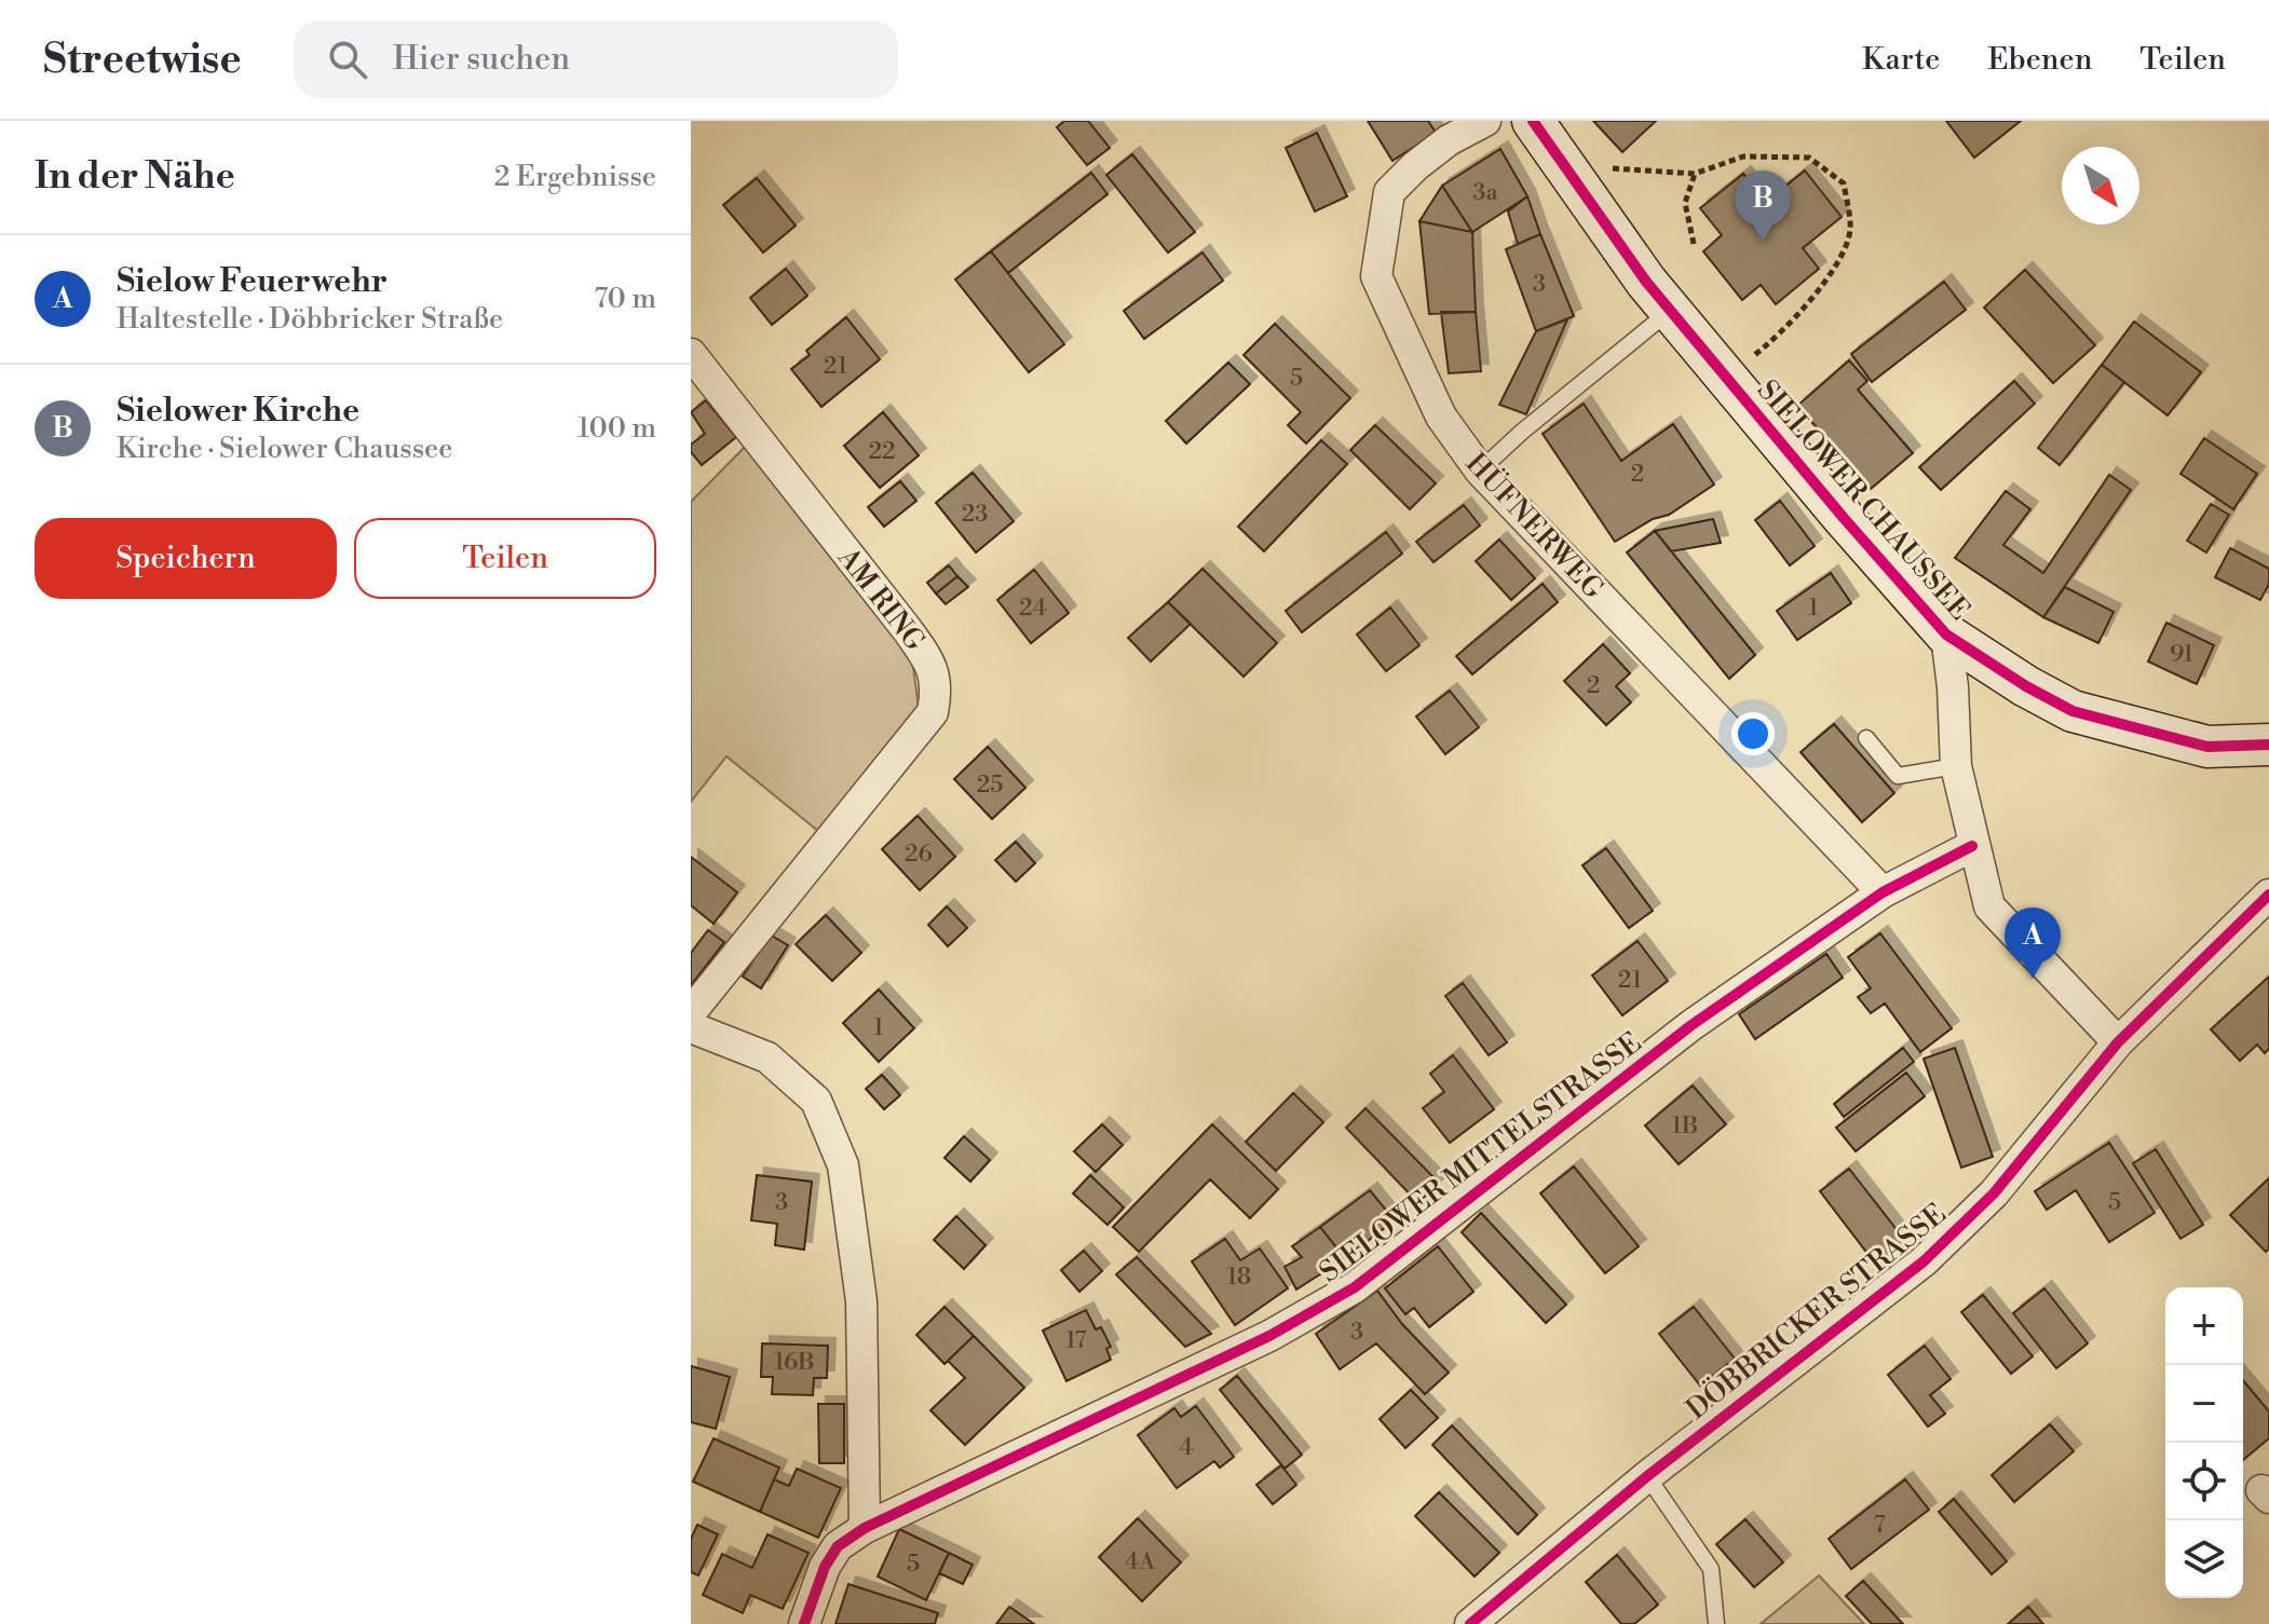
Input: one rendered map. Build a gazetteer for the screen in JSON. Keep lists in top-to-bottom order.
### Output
{
  "streets": {
    "main road": ["SIELOWER CHAUSSEE"],
    "street": [
      "HÜFNERWEG",
      "AM RING",
      "SIELOWER MITTELSTRASSE",
      "DÖBBRICKER STRASSE"
    ]
  },
  "crossings": [
    ["HÜFNERWEG", "SIELOWER MITTELSTRASSE"]
  ],
  "house_numbers": [
    "3a",
    "3",
    "21",
    "5",
    "22",
    "2",
    "23",
    "24",
    "1",
    "91",
    "2",
    "25",
    "26",
    "21",
    "1",
    "1B",
    "3",
    "5",
    "18",
    "3",
    "17",
    "16B",
    "4",
    "7",
    "4A",
    "5"
  ],
  "north": "bottom right",
  "page": {
    "header": "Streetwise",
    "search": "Hier suchen",
    "nav": ["Karte", "Ebenen", "Teilen"],
    "heading": ["In der Nähe", "2 Ergebnisse"],
    "pins": ["B", "A"],
    "list": [
      {
        "mark": "A",
        "name": "Sielow Feuerwehr",
        "note": "Haltestelle · Döbbricker Straße",
        "value": "70 m"
      },
      {
        "mark": "B",
        "name": "Sielower Kirche",
        "note": "Kirche · Sielower Chaussee",
        "value": "100 m"
      }
    ],
    "buttons": ["Speichern", "Teilen"],
    "map_buttons": ["+", "−"]
  }
}
